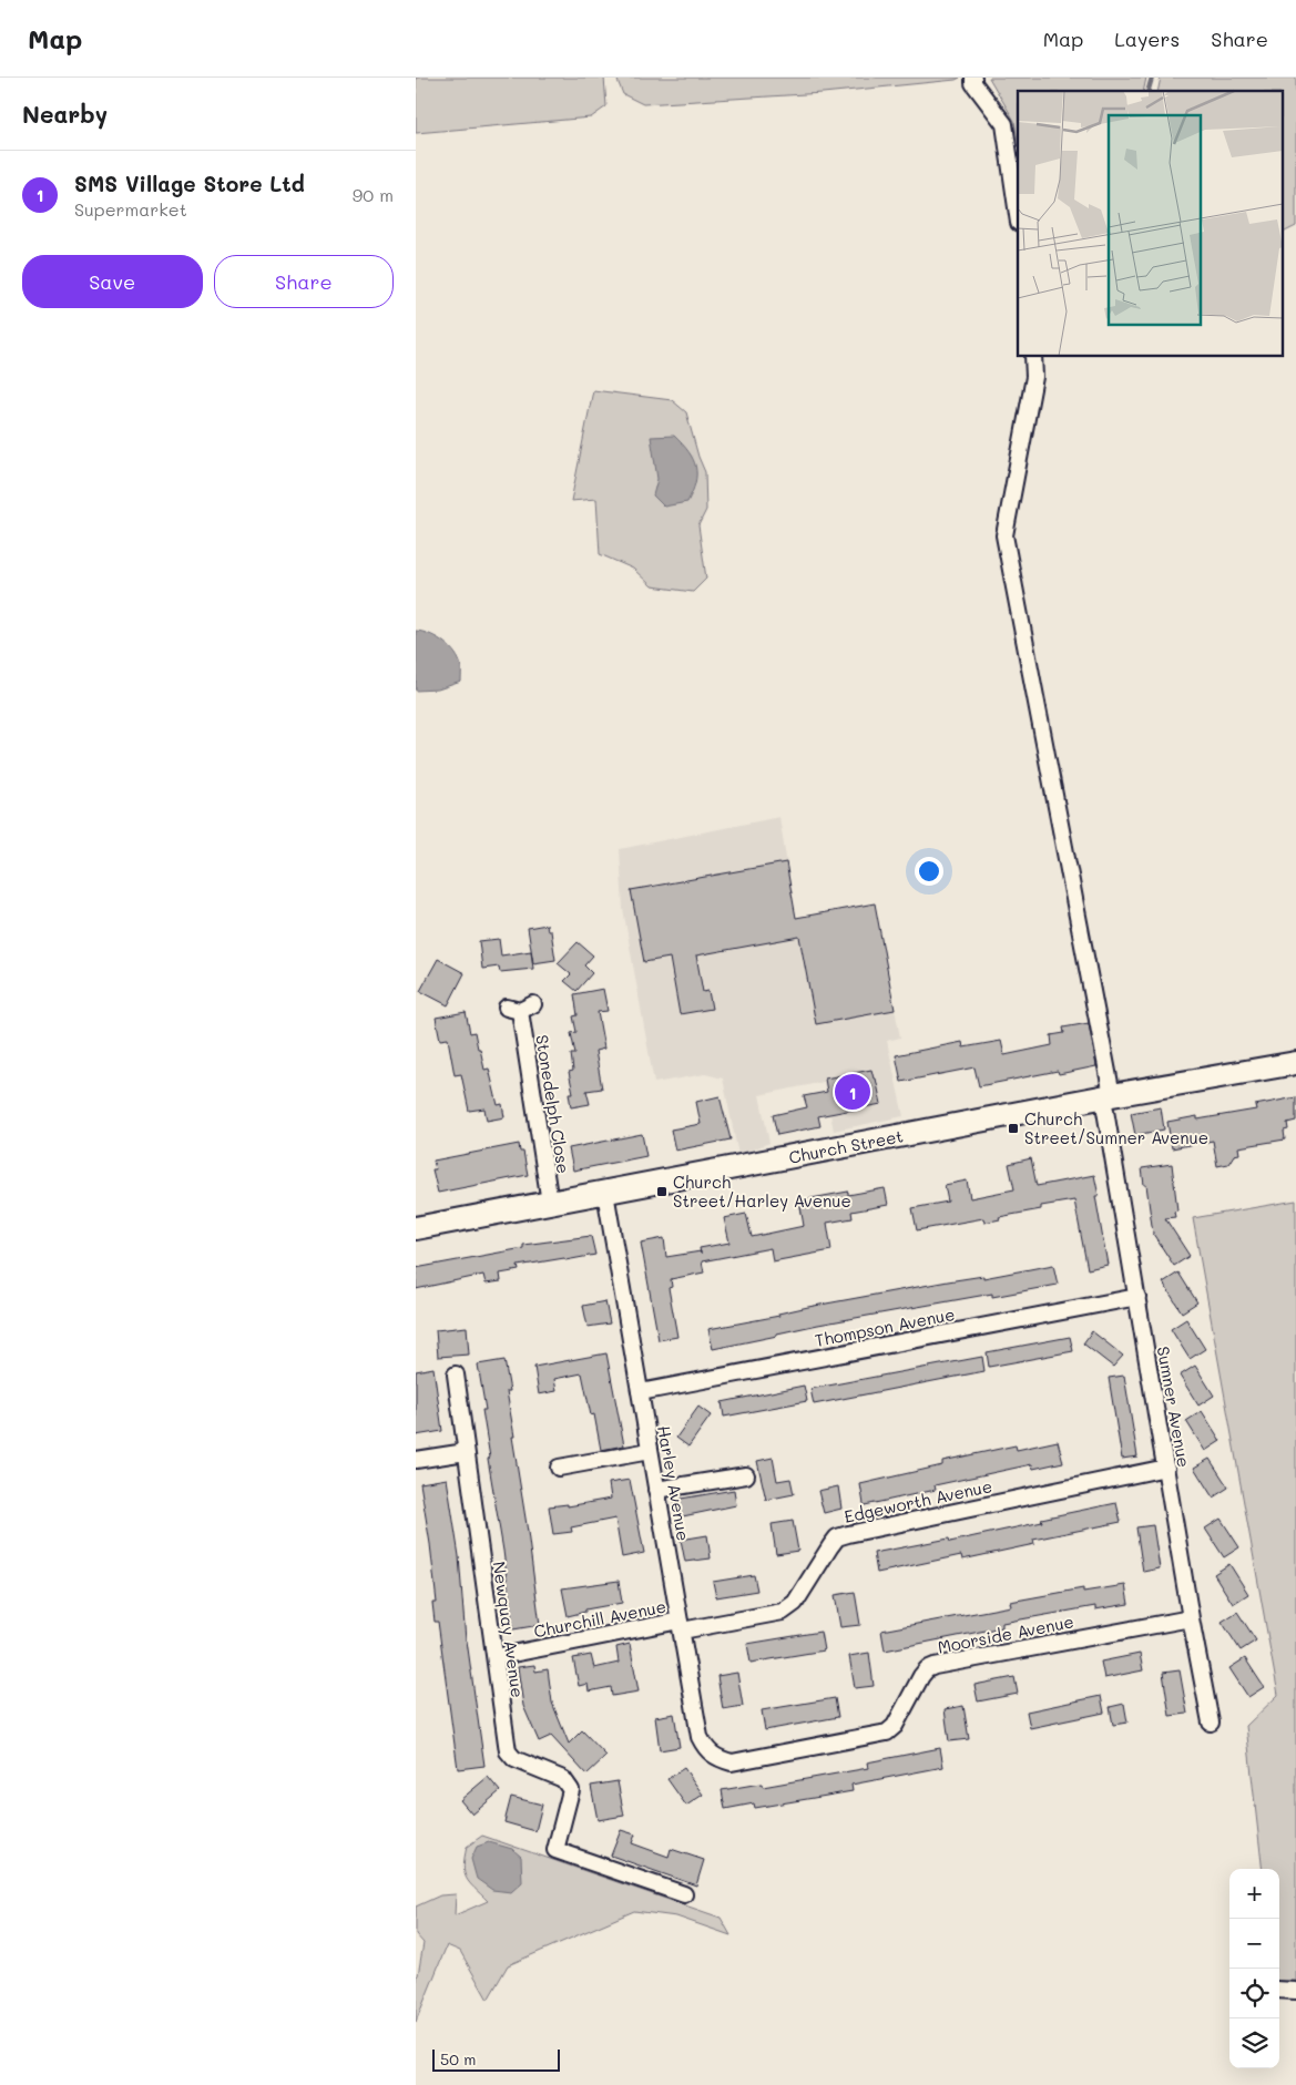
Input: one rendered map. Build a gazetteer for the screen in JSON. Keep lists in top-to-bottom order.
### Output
{
  "streets": {
    "main road": ["Church Street"],
    "street": [
      "Stonedelph Close",
      "Thompson Avenue",
      "Sumner Avenue",
      "Harley Avenue",
      "Edgeworth Avenue",
      "Churchill Avenue",
      "Newquay Avenue",
      "Moorside Avenue"
    ]
  },
  "crossings": [
    ["Stonedelph Close", "Church Street"],
    ["Church Street", "Sumner Avenue"],
    ["Church Street", "Harley Avenue"],
    ["Thompson Avenue", "Sumner Avenue"],
    ["Thompson Avenue", "Harley Avenue"],
    ["Sumner Avenue", "Edgeworth Avenue"],
    ["Sumner Avenue", "Moorside Avenue"],
    ["Harley Avenue", "Edgeworth Avenue"],
    ["Harley Avenue", "Churchill Avenue"],
    ["Harley Avenue", "Moorside Avenue"],
    ["Edgeworth Avenue", "Churchill Avenue"],
    ["Churchill Avenue", "Newquay Avenue"]
  ],
  "places": {
    "transit": ["Church Street/Sumner Avenue", "Church Street/Harley Avenue"]
  },
  "scale_bar": "50 m",
  "page": {
    "header": "Map",
    "nav": ["Map", "Layers", "Share"],
    "heading": "Nearby",
    "list": [
      {
        "mark": "1",
        "name": "SMS Village Store Ltd",
        "note": "Supermarket",
        "value": "90 m"
      }
    ],
    "buttons": ["Save", "Share"],
    "pins": "1",
    "map_buttons": ["+", "−"],
    "scale": "50 m"
  }
}
